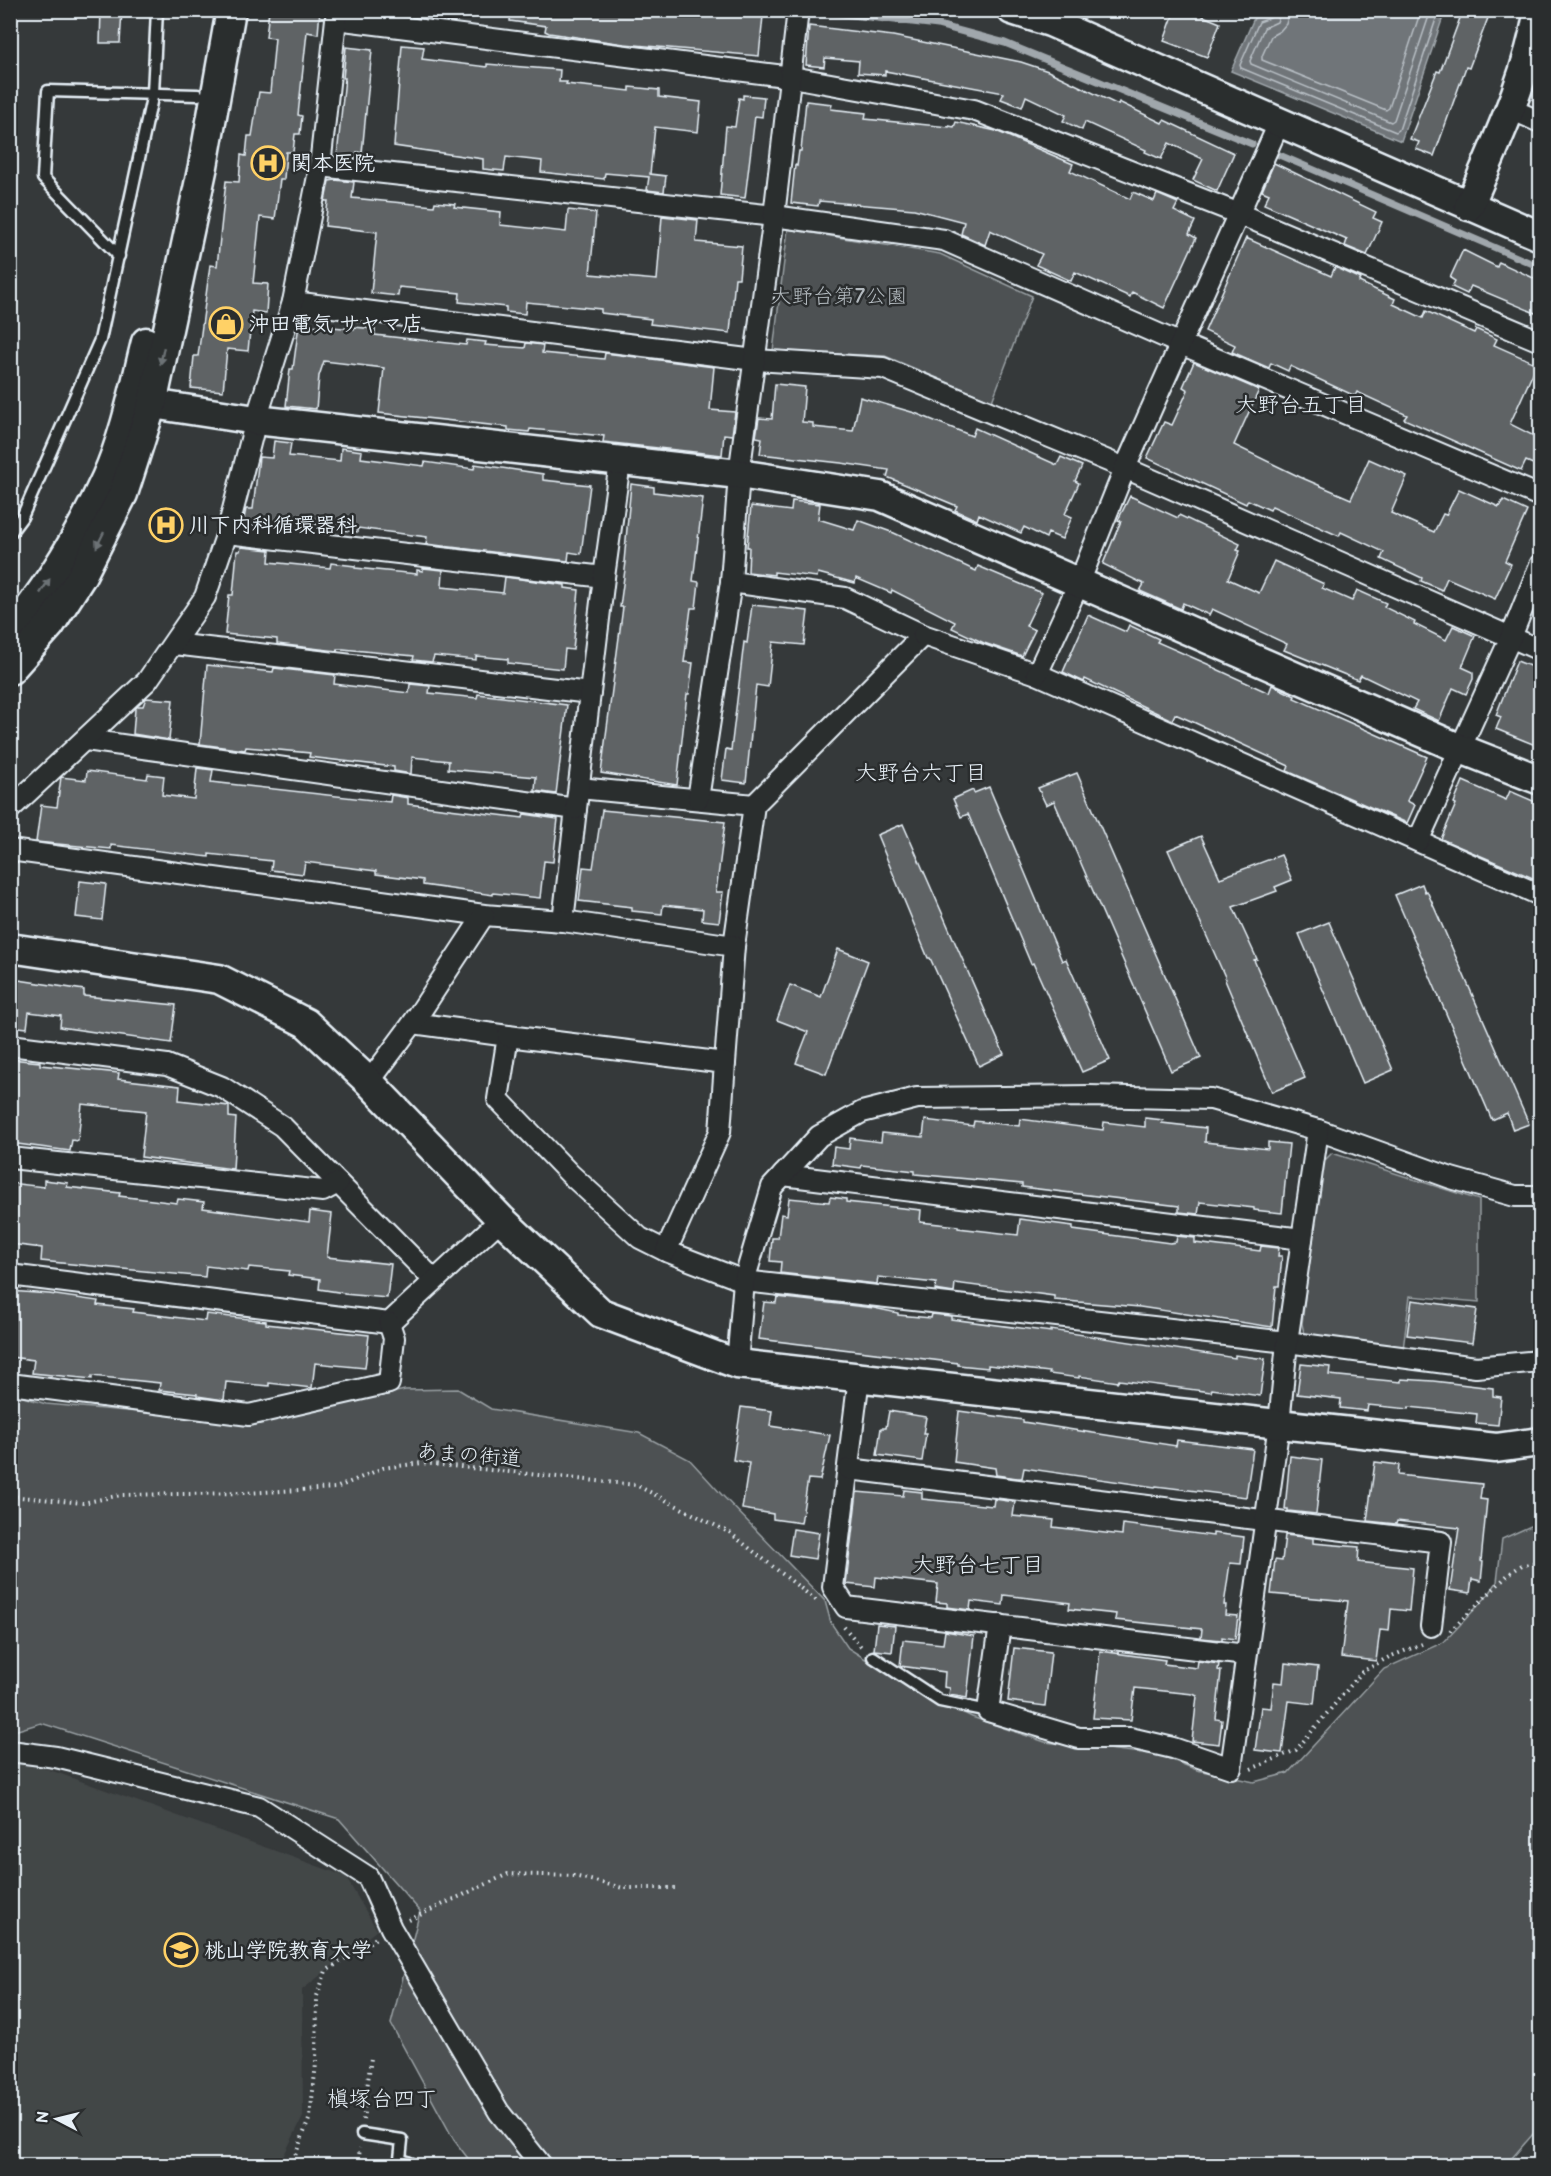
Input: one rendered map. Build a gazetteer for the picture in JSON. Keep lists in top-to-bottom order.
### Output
{
  "streets": {
    "path": ["あまの街道"]
  },
  "districts": [
    "大野台五丁目",
    "大野台六丁目",
    "大野台七丁目",
    "槇塚台四丁"
  ],
  "parks": ["大野台第7公園"],
  "places": {
    "hospital": ["関本医院", "川下内科循環器科"],
    "shop": ["沖田電気 サヤマ店"],
    "school or university": ["桃山学院教育大学"]
  },
  "north": "left"
}
